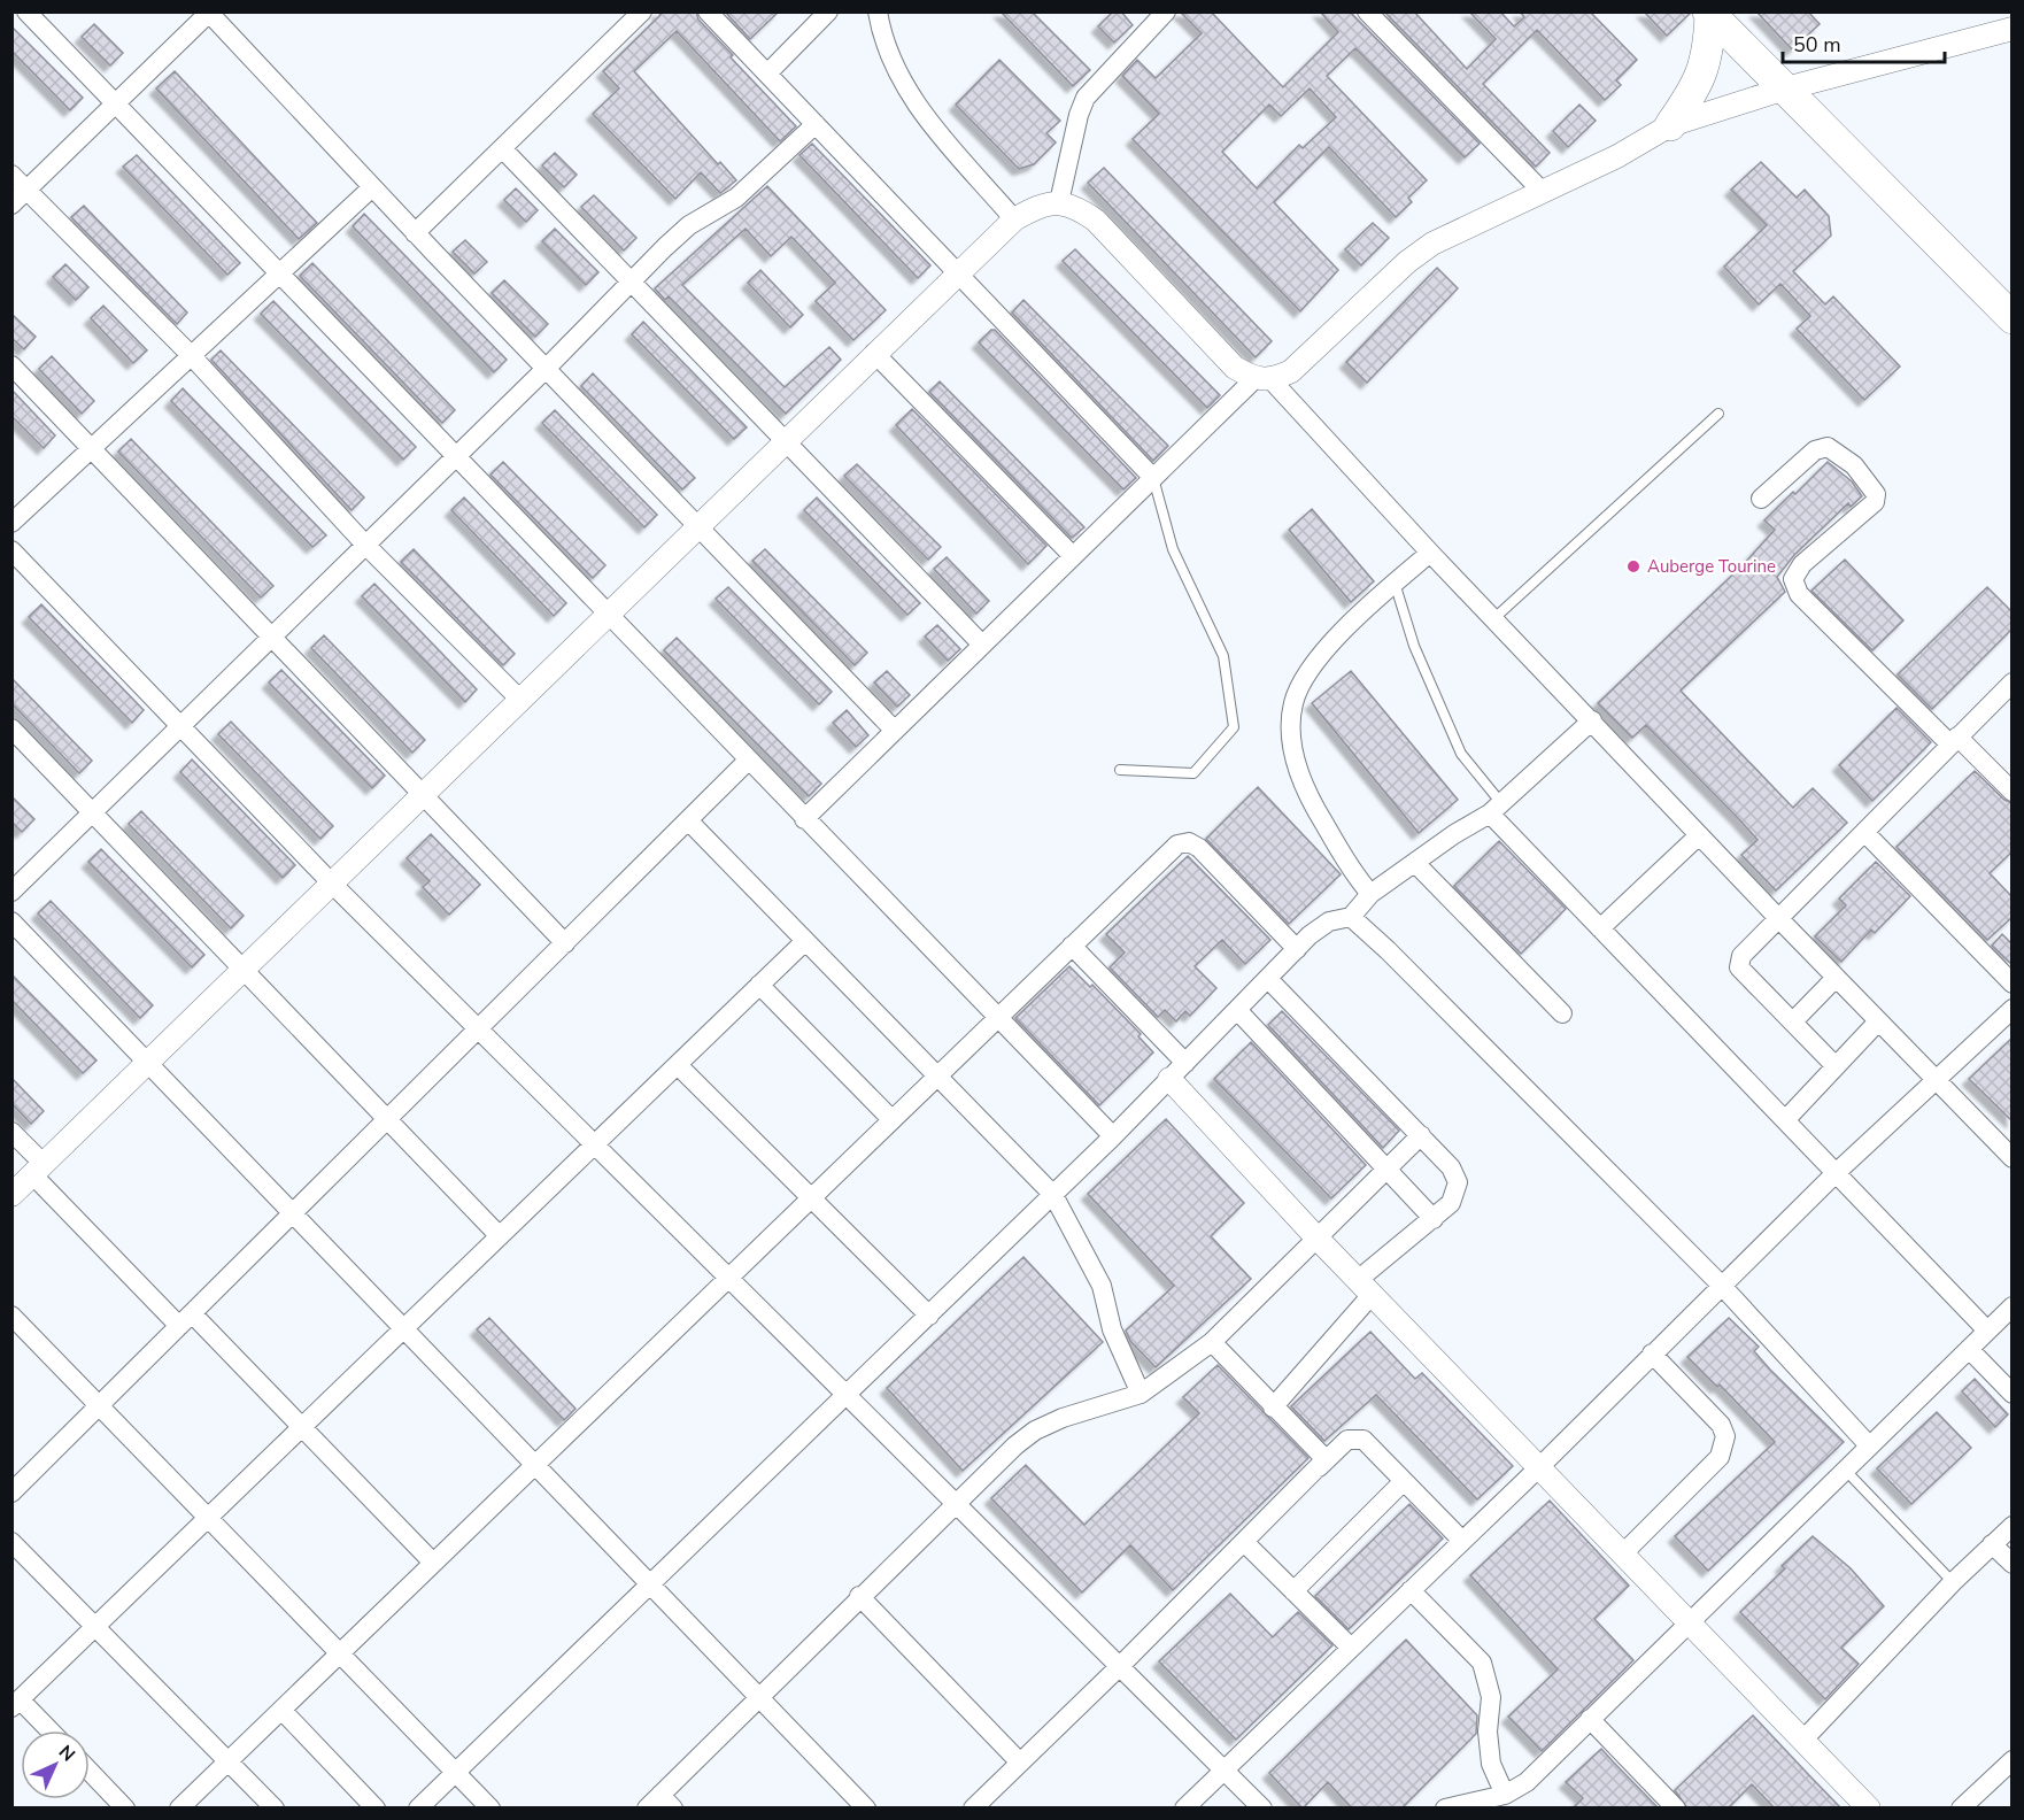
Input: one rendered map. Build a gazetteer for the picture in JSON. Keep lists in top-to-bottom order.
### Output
{
  "places": ["Auberge Tourine"],
  "scale_bar": "50 m",
  "north": "top right"
}
